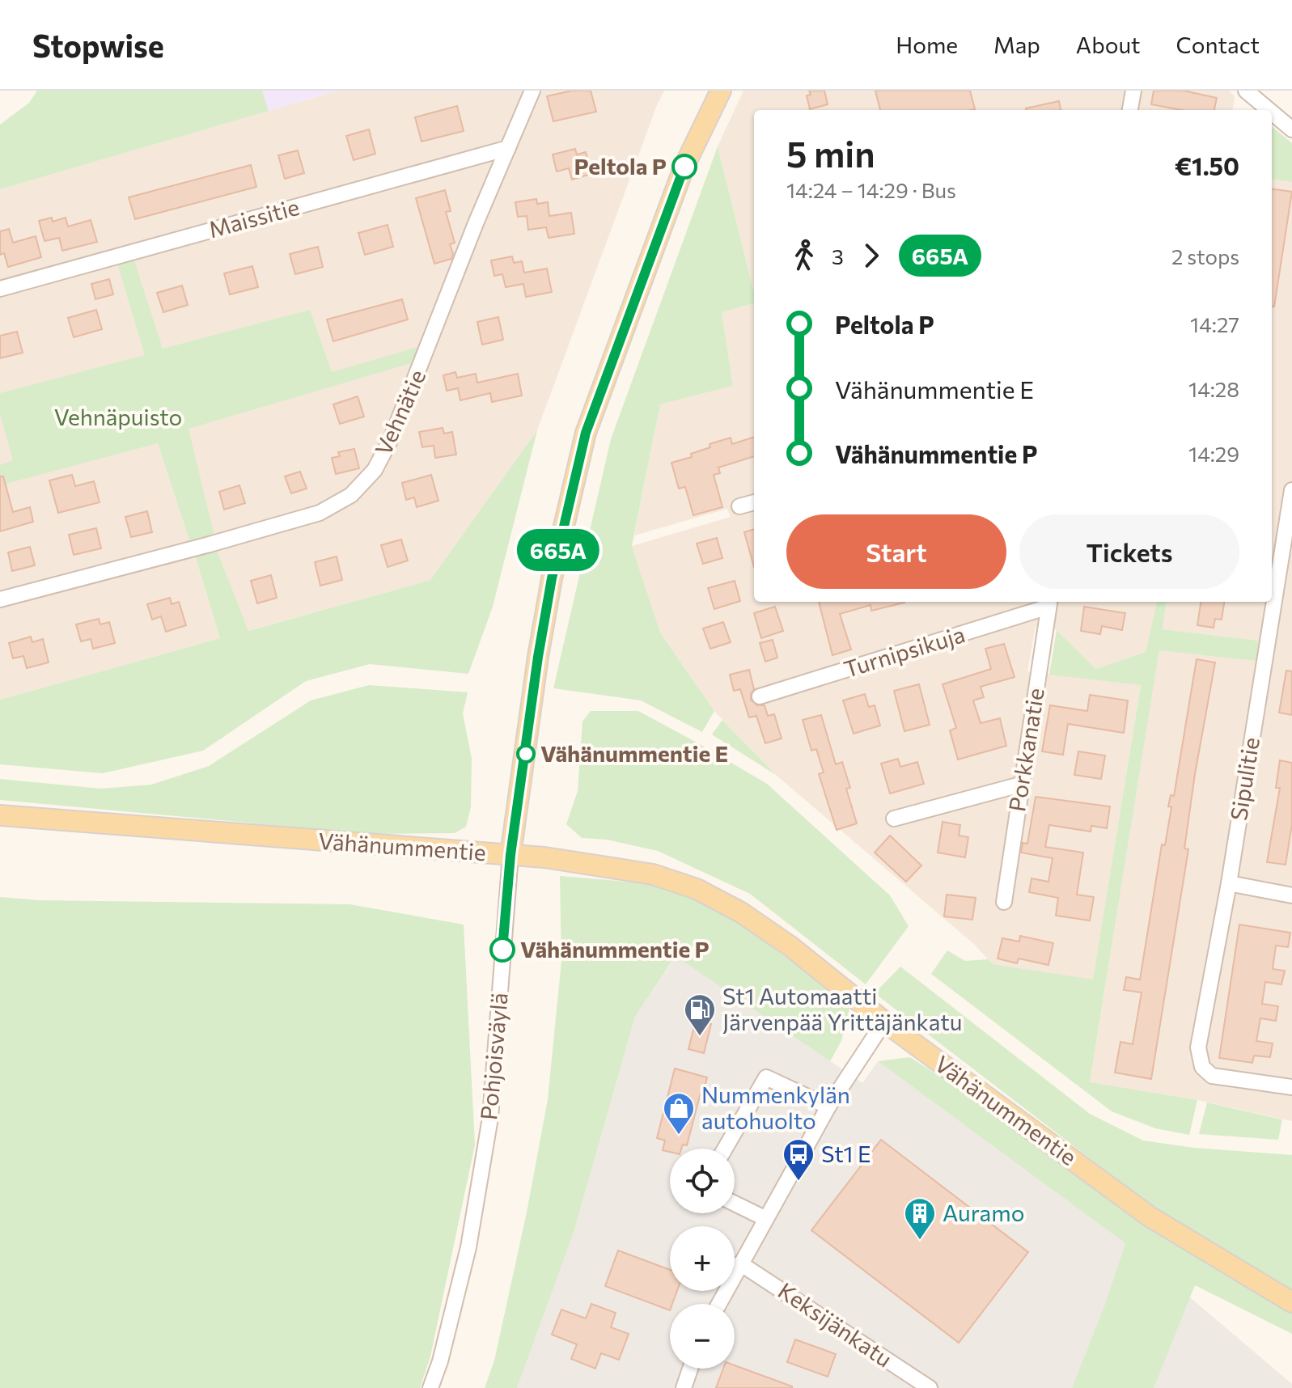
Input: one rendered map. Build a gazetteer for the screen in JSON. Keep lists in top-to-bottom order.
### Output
{
  "streets": {
    "main road": ["Vähänummentie", "Pohjoisväylä"],
    "street": [
      "Maissitie",
      "Vehnätie",
      "Turnipsikuja",
      "Porkkanatie",
      "Sipulitie",
      "Keksijänkatu"
    ]
  },
  "crossings": [
    ["Maissitie", "Vehnätie"],
    ["Turnipsikuja", "Porkkanatie"],
    ["Vähänummentie", "Pohjoisväylä"]
  ],
  "parks": ["Vehnäpuisto"],
  "places": {
    "other": ["Peltola P", "Vähänummentie E", "Vähänummentie P"],
    "fuel station": ["St1 Automaatti Järvenpää Yrittäjänkatu"],
    "shop": ["Nummenkylän autohuolto"],
    "bus stop": ["St1 E"],
    "building": ["Auramo"]
  },
  "lines": ["bus line 665A"],
  "page": {
    "header": "Stopwise",
    "nav": [
      "Home",
      "Map",
      "About",
      "Contact"
    ],
    "on_map": "665A",
    "heading": ["5 min", "14:24 – 14:29 · Bus", "€1.50"],
    "legs": ["3", "665A", "2 stops"],
    "list": [
      {
        "name": "Peltola P",
        "value": "14:27"
      },
      {
        "name": "Vähänummentie E",
        "value": "14:28"
      },
      {
        "name": "Vähänummentie P",
        "value": "14:29"
      }
    ],
    "buttons": ["Start", "Tickets"],
    "map_buttons": ["+", "−"]
  }
}
